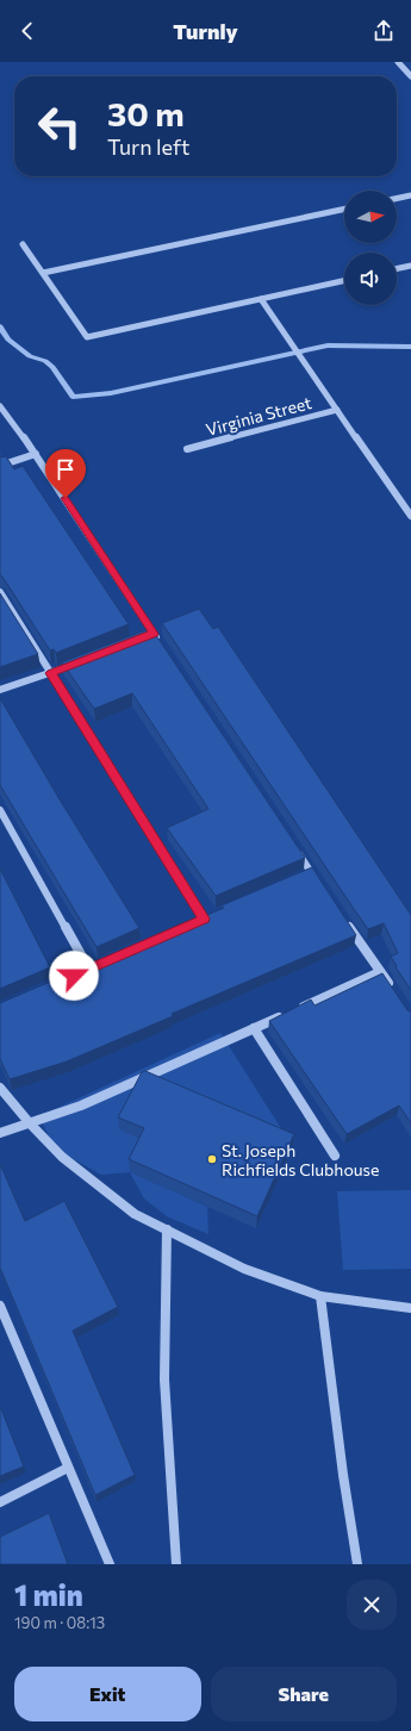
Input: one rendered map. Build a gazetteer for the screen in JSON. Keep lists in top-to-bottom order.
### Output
{
  "streets": {
    "street": ["Virginia Street"]
  },
  "places": ["St. Joseph Richfields Clubhouse"],
  "north": "right",
  "page": {
    "header": "Turnly",
    "turn": ["30 m", "Turn left"],
    "heading": ["1 min", "190 m · 08:13"],
    "buttons": ["Exit", "Share"]
  }
}
